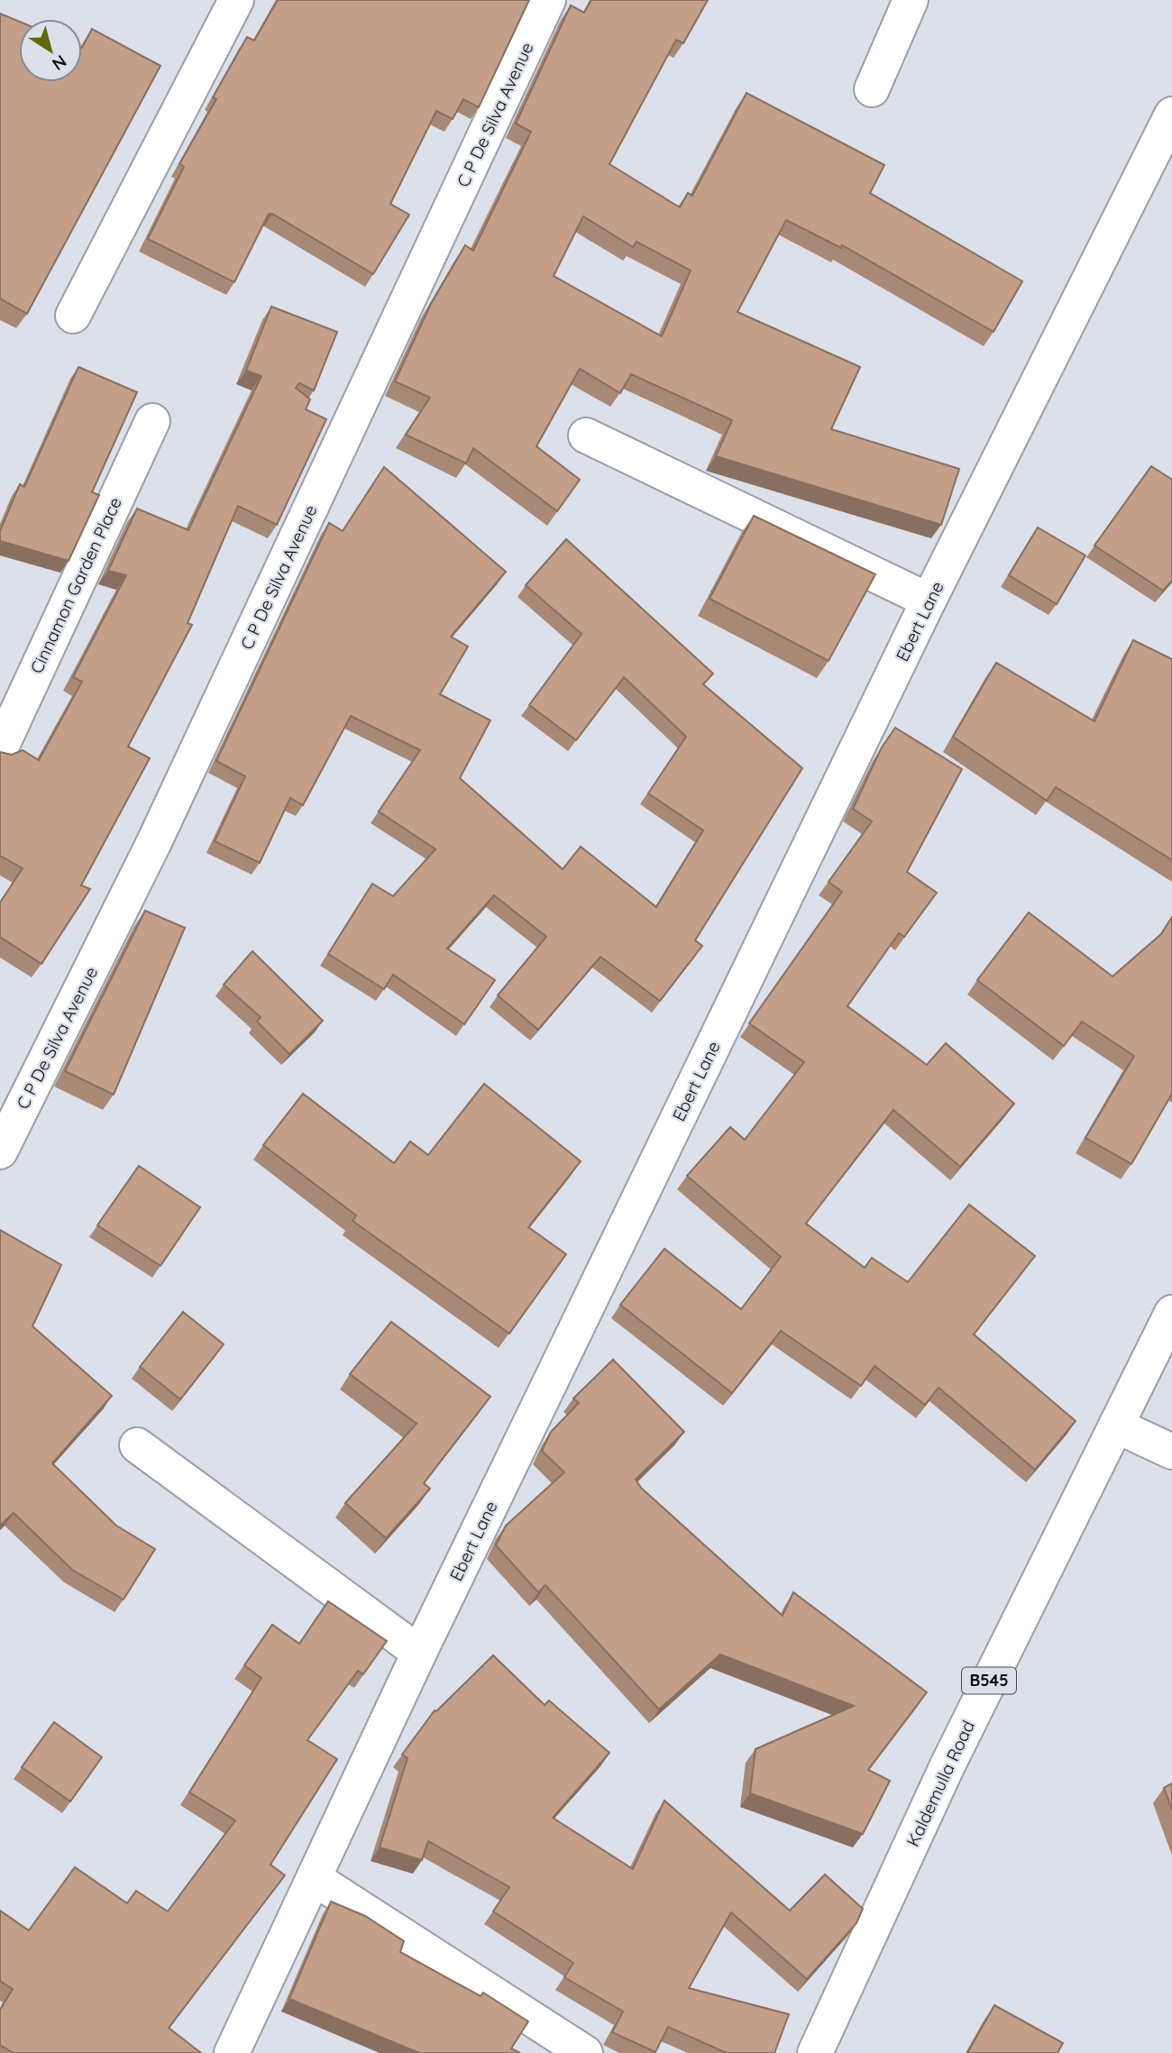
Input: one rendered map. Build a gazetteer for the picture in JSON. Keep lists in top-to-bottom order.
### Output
{
  "streets": {
    "street": [
      "C P De Silva Avenue",
      "Cinnamon Garden Place",
      "Ebert Lane",
      "B545",
      "Kaldemulla Road"
    ]
  },
  "north": "bottom right"
}
